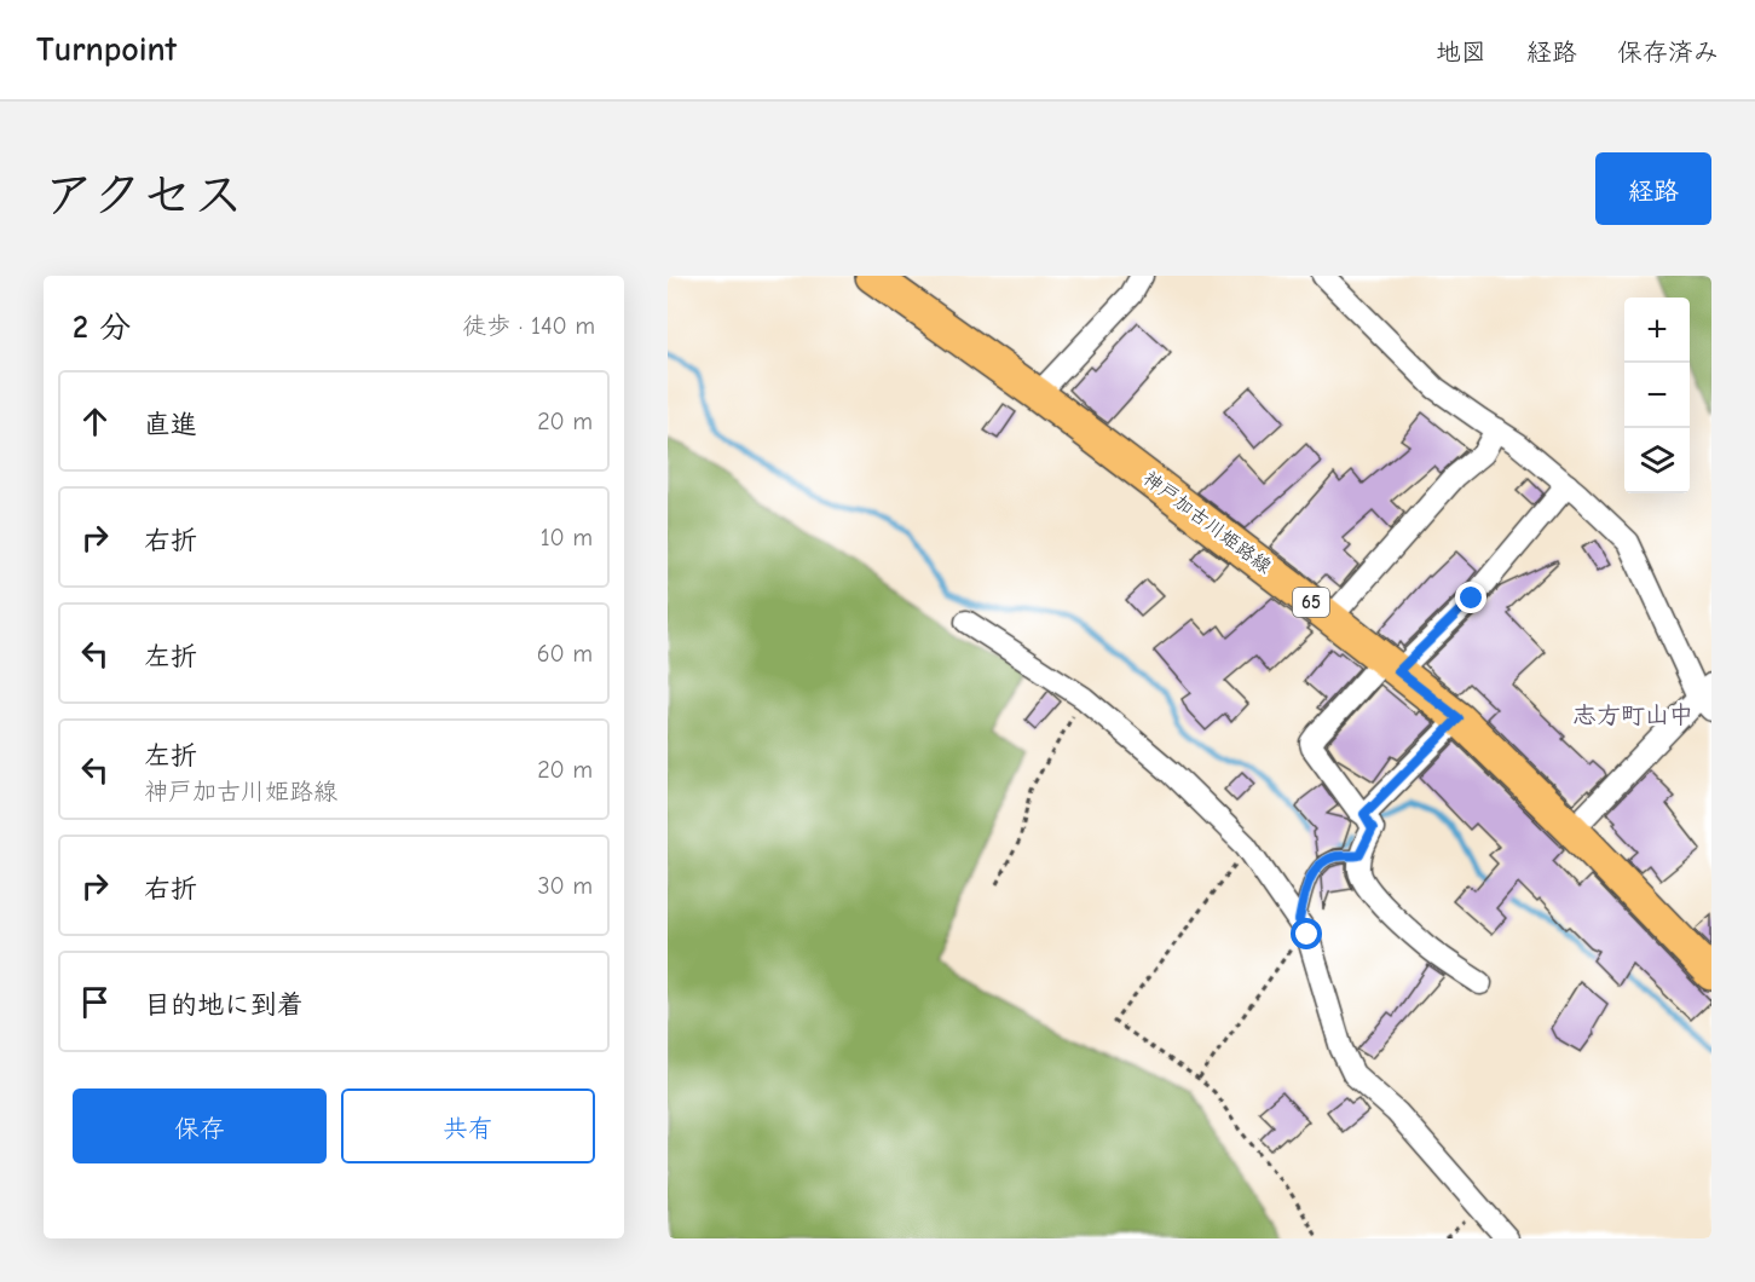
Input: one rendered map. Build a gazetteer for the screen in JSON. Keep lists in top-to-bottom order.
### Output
{
  "streets": {
    "main road": ["神戸加古川姫路線", "65"]
  },
  "districts": ["志方町山中"],
  "page": {
    "header": "Turnpoint",
    "nav": ["地図", "経路", "保存済み"],
    "title": "アクセス",
    "buttons": [
      "経路",
      ["保存", "共有"]
    ],
    "heading": ["2 分", "徒歩 · 140 m"],
    "map_buttons": ["+", "−"],
    "list": [
      ["直進", "20 m"],
      ["右折", "10 m"],
      ["左折", "60 m"],
      ["左折", "神戸加古川姫路線", "20 m"],
      ["右折", "30 m"],
      "目的地に到着"
    ]
  }
}
